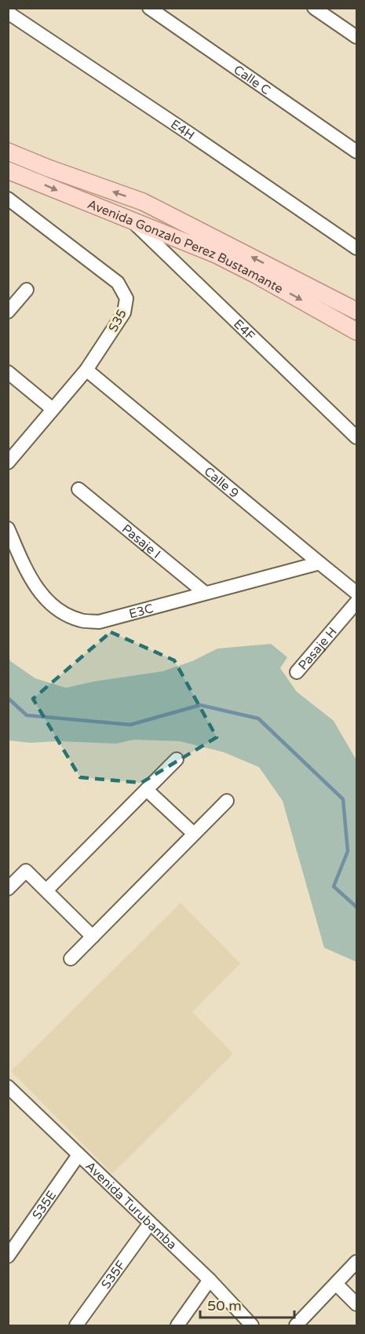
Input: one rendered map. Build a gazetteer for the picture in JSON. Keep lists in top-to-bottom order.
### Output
{
  "streets": {
    "main road": ["Avenida Gonzalo Perez Bustamante"],
    "street": [
      "Calle C",
      "E4H",
      "S35",
      "E4F",
      "Calle 9",
      "Pasaje I",
      "E3C",
      "Pasaje H",
      "Avenida Turubamba",
      "S35E",
      "S35F"
    ]
  },
  "crossings": [
    ["Avenida Gonzalo Perez Bustamante", "E4F"],
    ["S35", "Calle 9"],
    ["Calle 9", "E3C"],
    ["Pasaje I", "E3C"],
    ["Avenida Turubamba", "S35E"],
    ["Avenida Turubamba", "S35F"]
  ],
  "scale_bar": "50 m"
}
